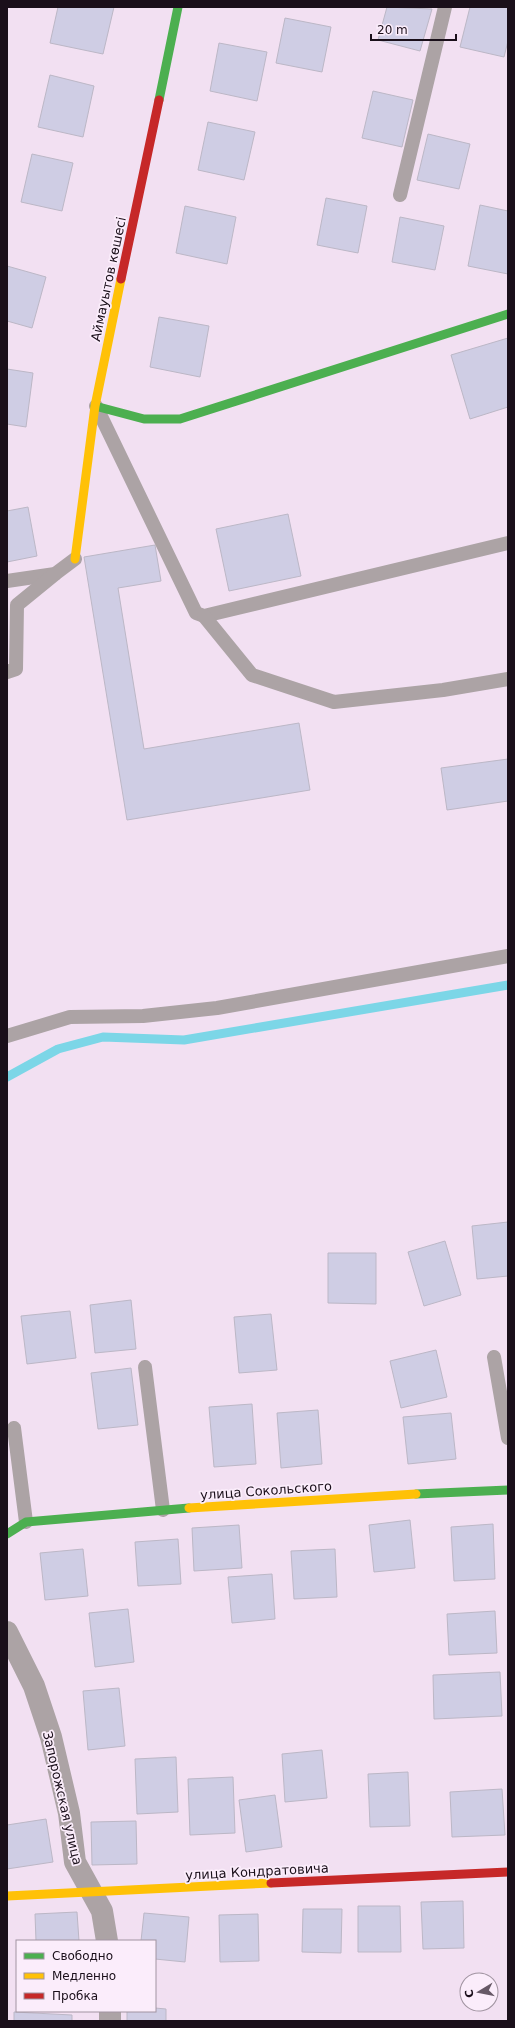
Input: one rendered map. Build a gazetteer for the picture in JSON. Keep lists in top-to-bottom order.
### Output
{
  "streets": {
    "street": [
      "Аймауытов көшесі",
      "улица Сокольского",
      "Запорожская улица",
      "улица Кондратовича"
    ]
  },
  "crossings": [
    ["Запорожская улица", "улица Кондратовича"]
  ],
  "legend": ["Свободно", "Медленно", "Пробка"],
  "scale_bar": "20 m",
  "north": "left"
}
